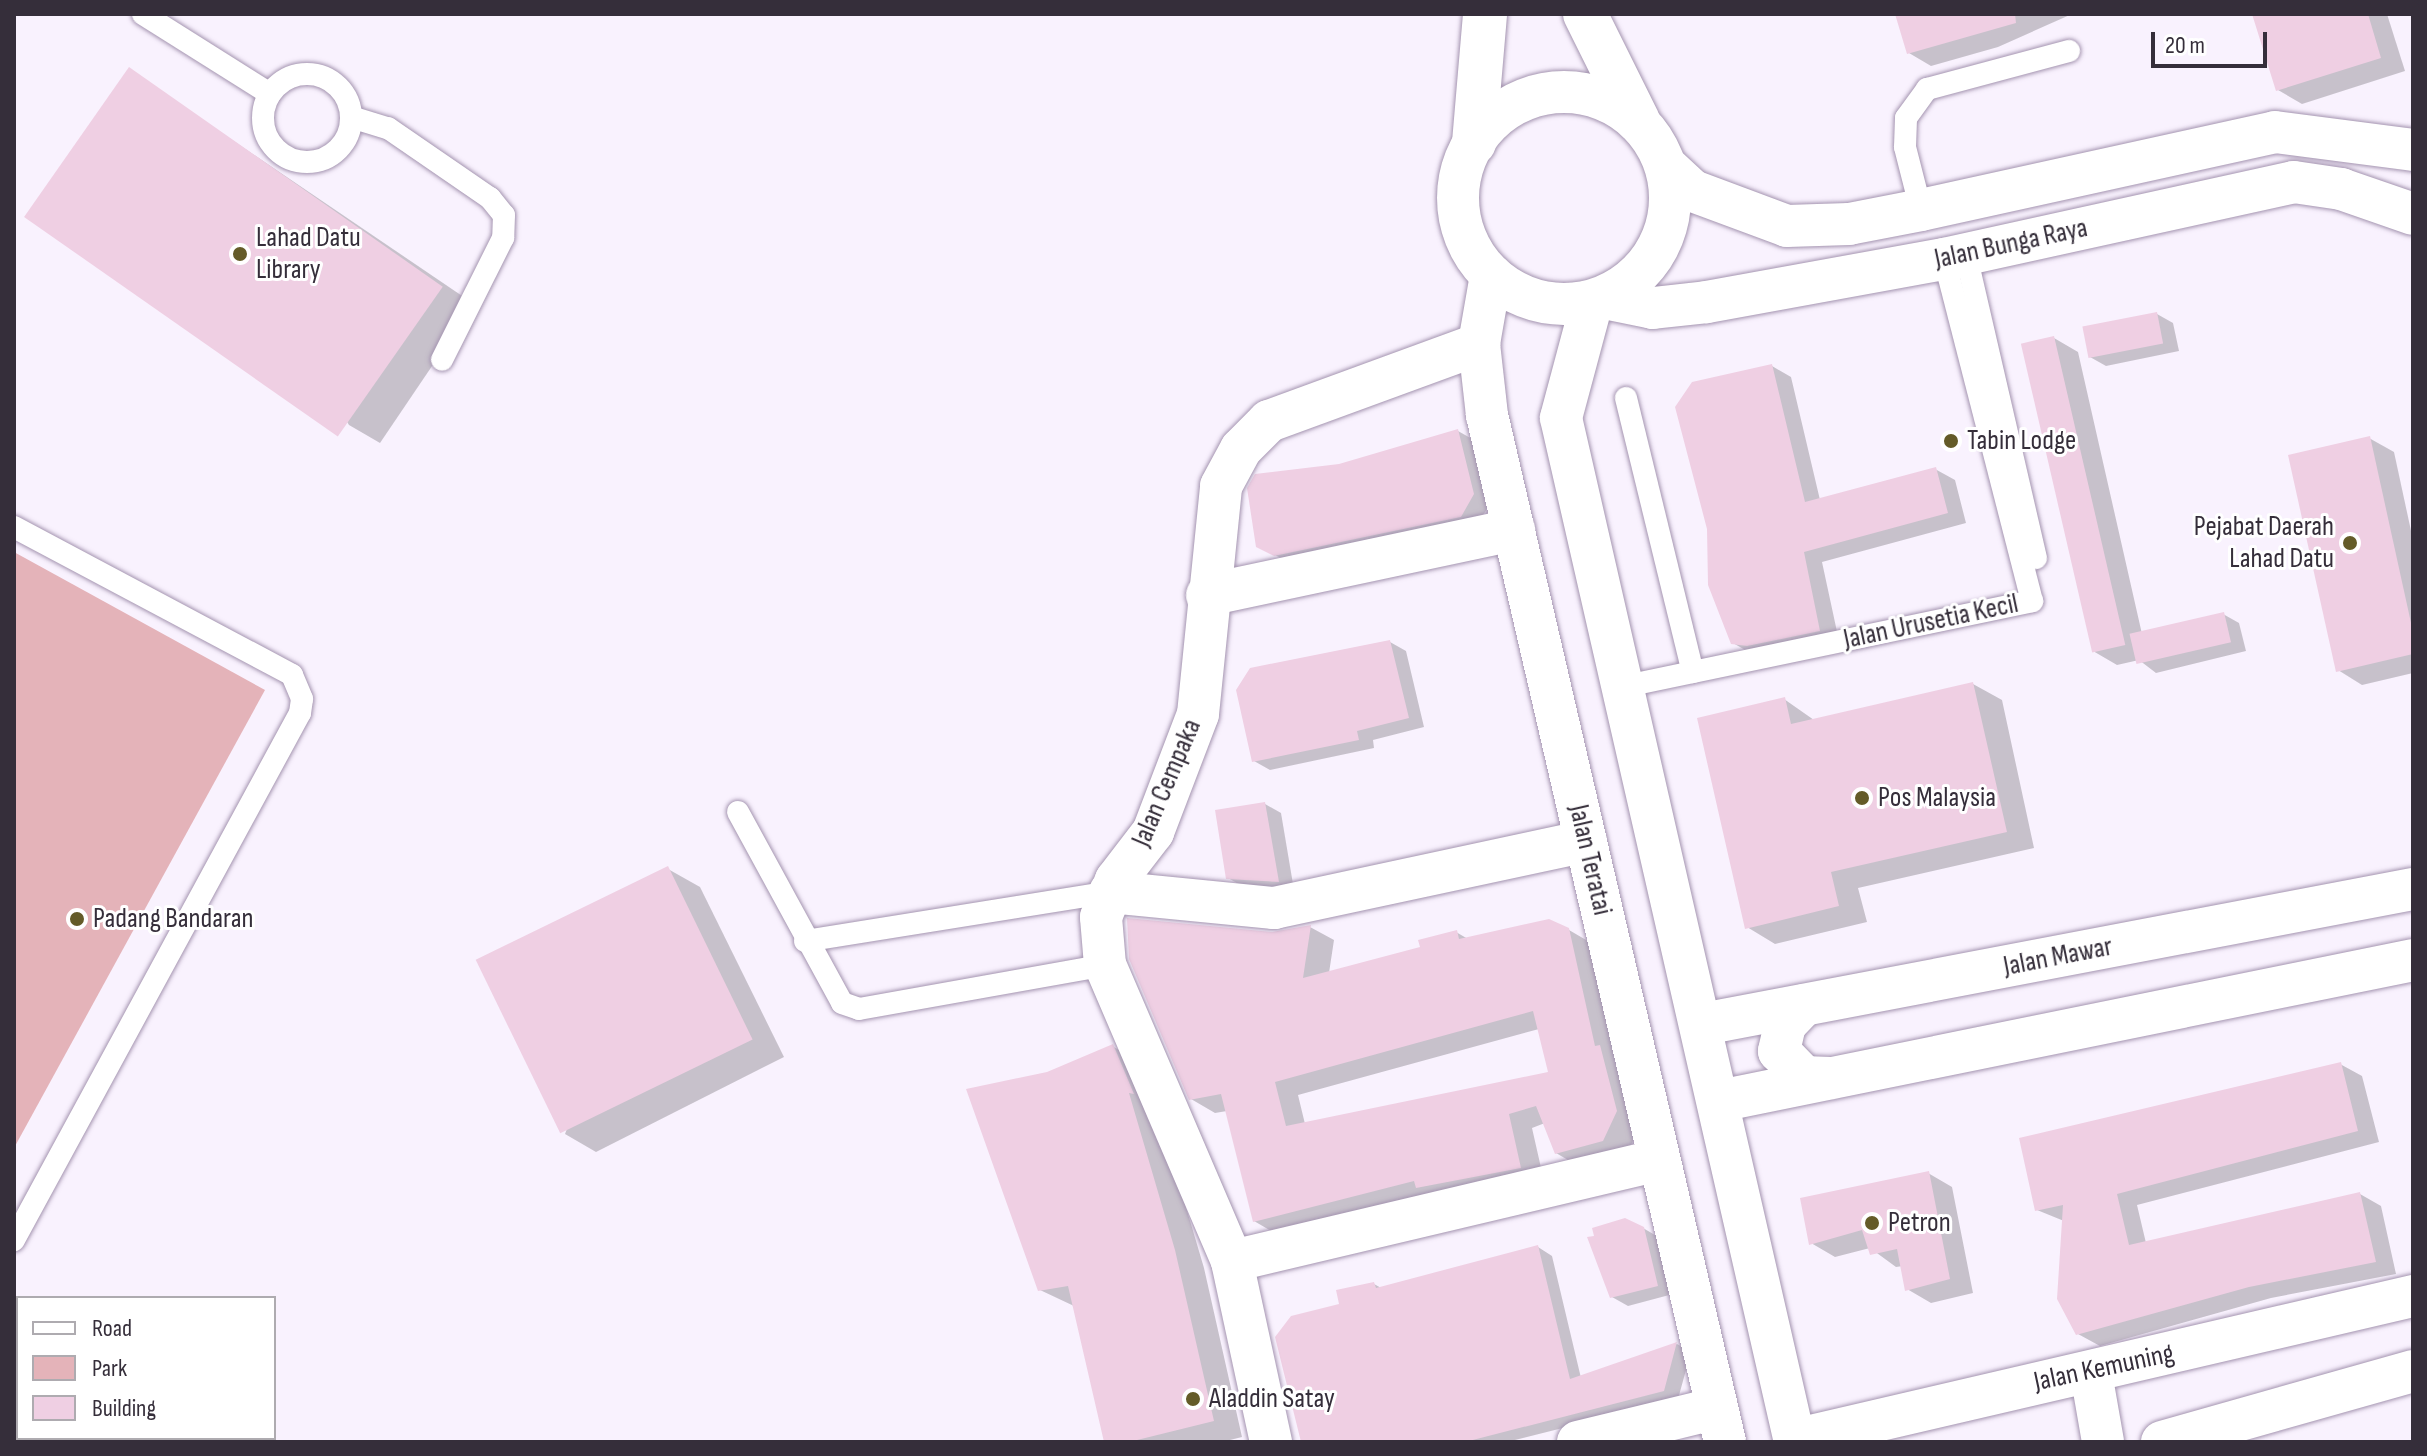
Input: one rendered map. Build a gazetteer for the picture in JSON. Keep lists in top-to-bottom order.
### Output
{
  "streets": {
    "street": [
      "Jalan Bunga Raya",
      "Jalan Cempaka",
      "Jalan Teratai",
      "Jalan Mawar",
      "Jalan Kemuning"
    ],
    "lane": ["Jalan Urusetia Kecil"]
  },
  "crossings": [
    ["Jalan Bunga Raya", "Jalan Urusetia Kecil"],
    ["Jalan Bunga Raya", "Jalan Teratai"],
    ["Jalan Cempaka", "Jalan Teratai"]
  ],
  "places": [
    "Lahad Datu Library",
    "Tabin Lodge",
    "Pejabat Daerah Lahad Datu",
    "Pos Malaysia",
    "Padang Bandaran",
    "Petron",
    "Aladdin Satay"
  ],
  "legend": ["Road", "Park", "Building"],
  "scale_bar": "20 m"
}
